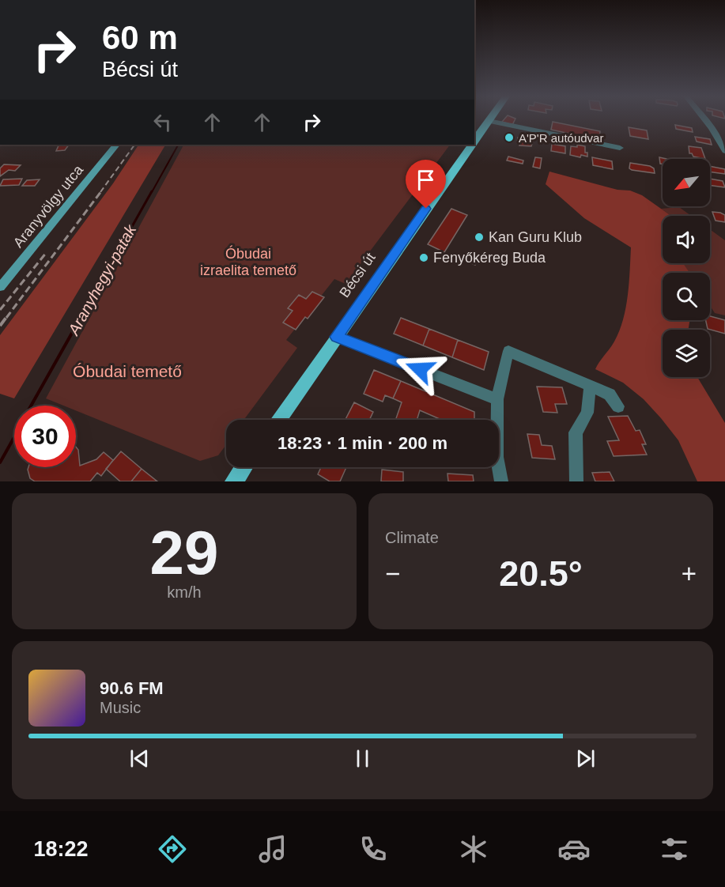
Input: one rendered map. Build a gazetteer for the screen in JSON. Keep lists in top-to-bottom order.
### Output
{
  "streets": {
    "main road": ["Bécsi út"],
    "street": ["Aranyvölgy utca"]
  },
  "water": ["Aranyhegyi-patak"],
  "parks": ["Óbudai izraelita temető", "Óbudai temető"],
  "places": ["A'P'R autóudvar", "Kan Guru Klub", "Fenyőkéreg Buda"],
  "north": "bottom left",
  "page": {
    "turn": ["60 m", "Bécsi út"],
    "limit": "30",
    "trip": "18:23 · 1 min · 200 m",
    "tile": [
      ["29", "km/h"],
      "Climate"
    ],
    "heat": ["−", "20.5°", "+"],
    "song": ["90.6 FM", "Music"],
    "tabs": "18:22"
  }
}
